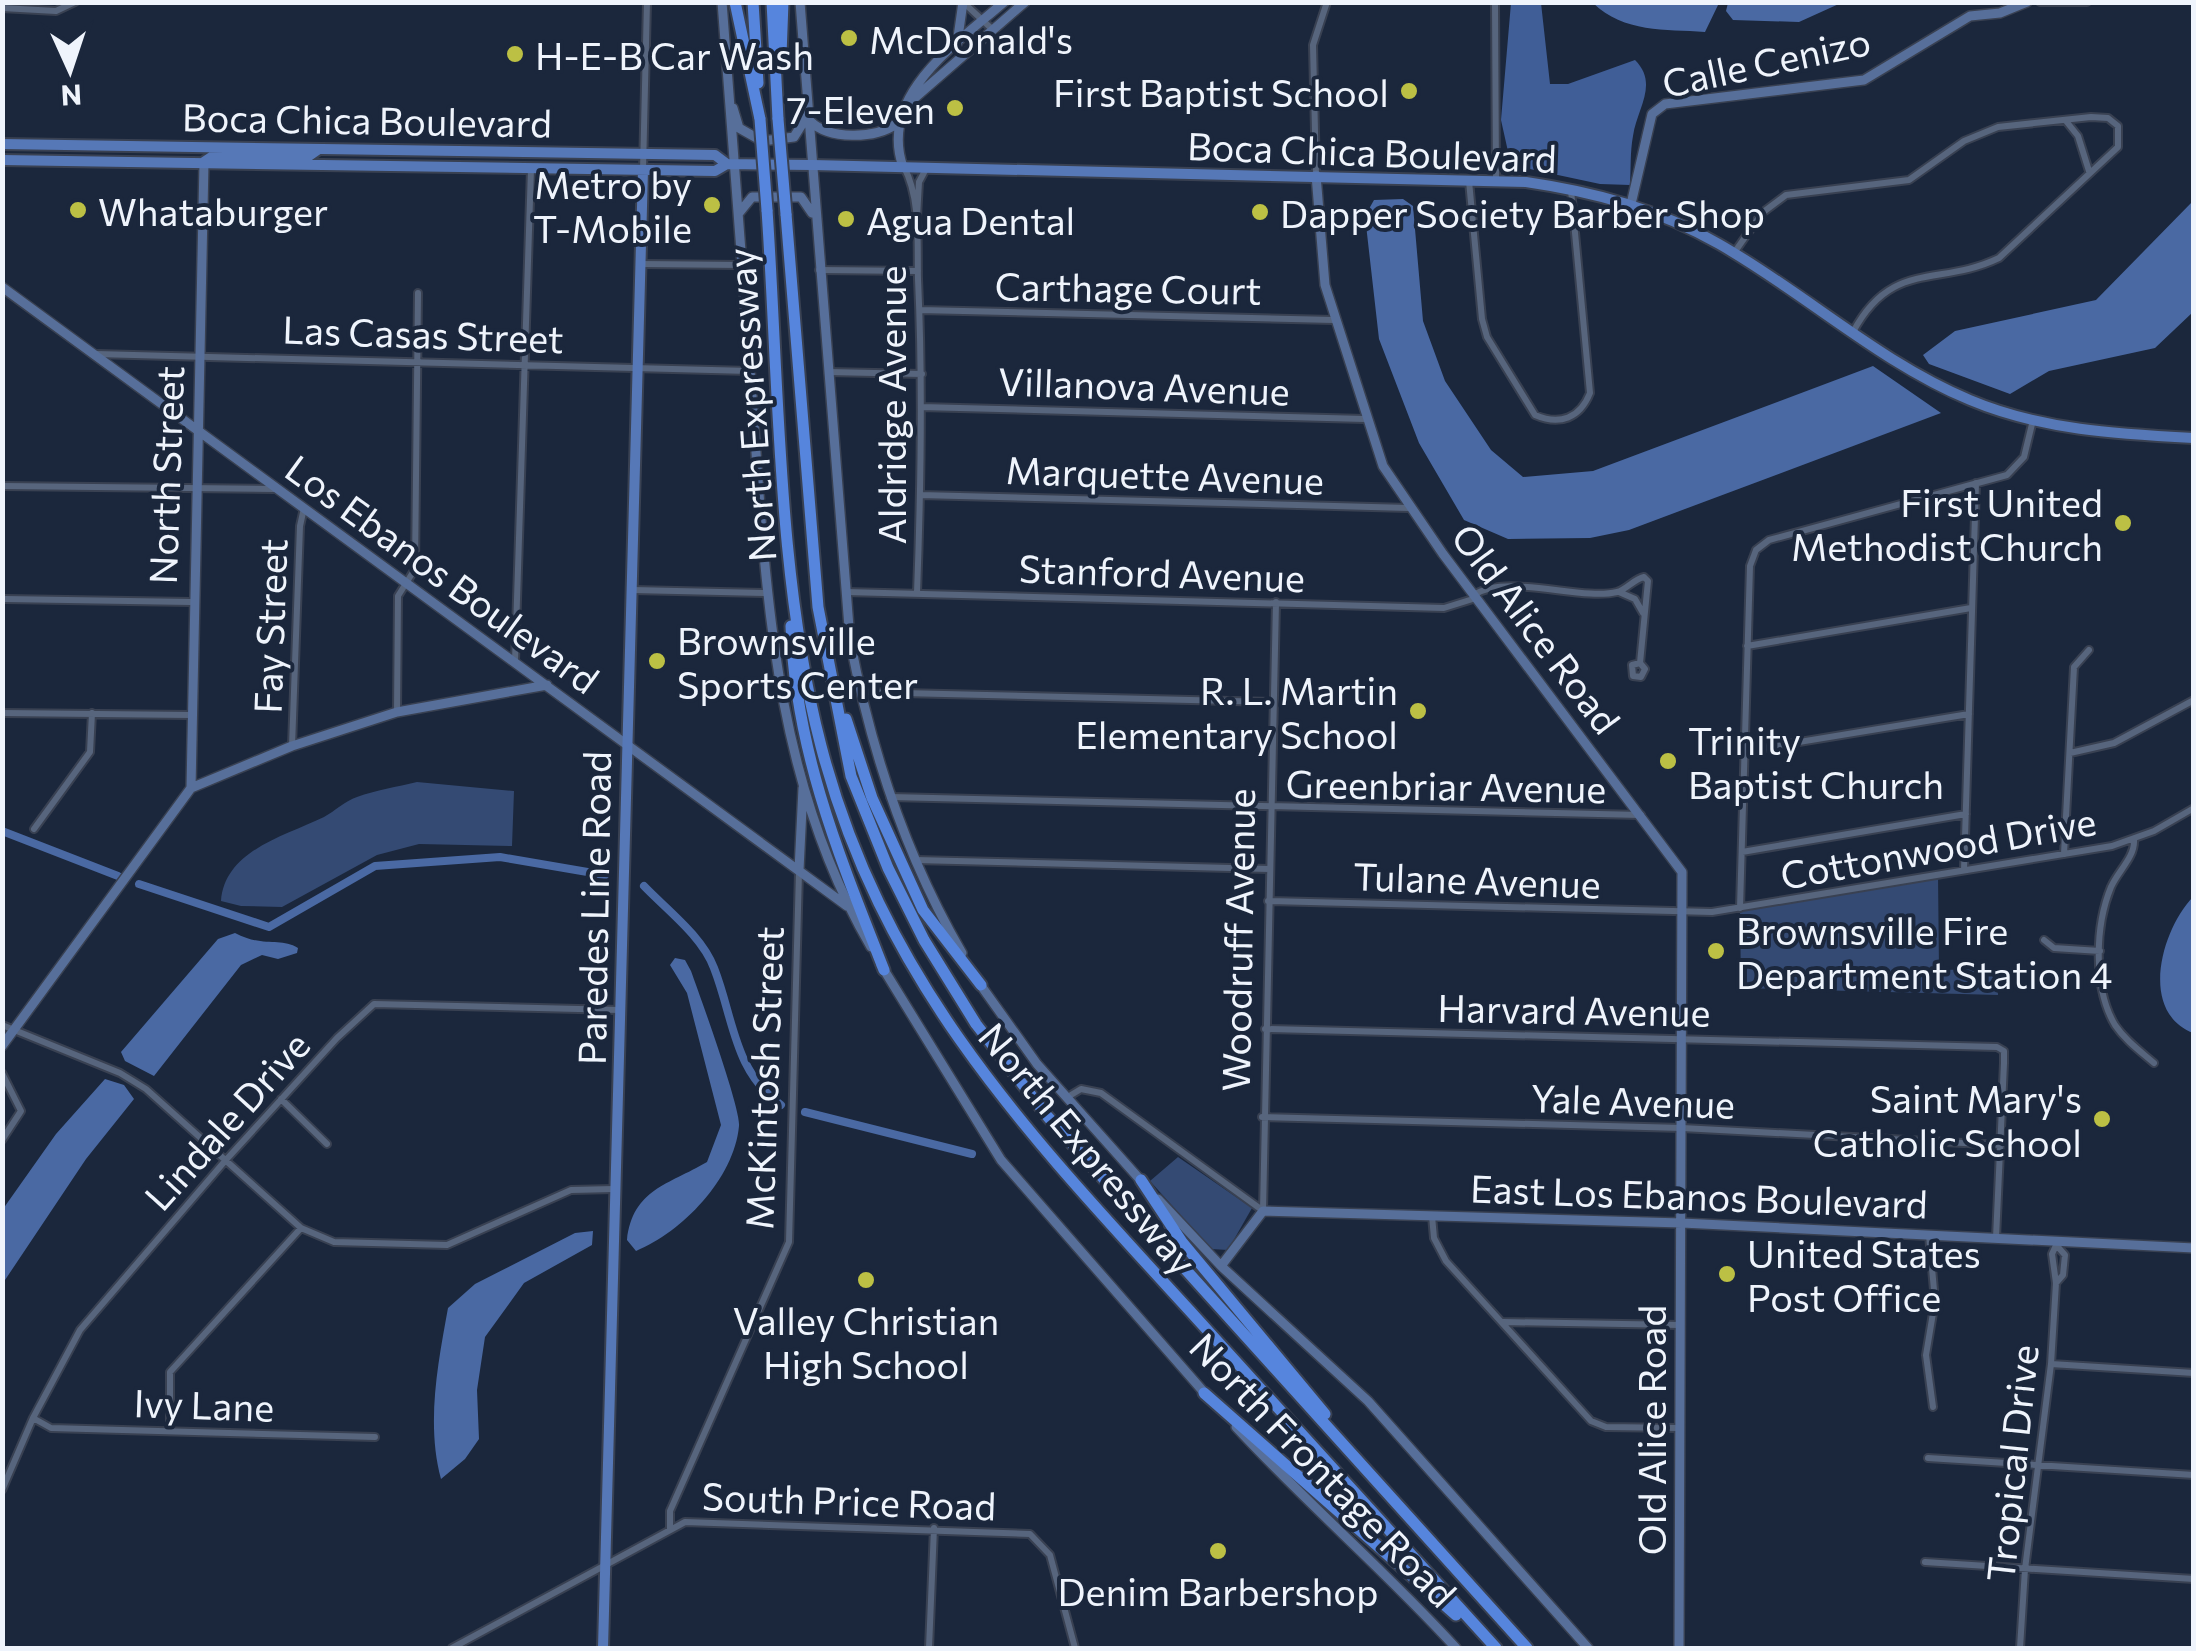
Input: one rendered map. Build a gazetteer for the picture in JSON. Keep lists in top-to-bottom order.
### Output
{
  "streets": {
    "highway": ["North Expressway"],
    "main road": ["Boca Chica Boulevard", "Paredes Line Road"],
    "street": [
      "Calle Cenizo",
      "Carthage Court",
      "Las Casas Street",
      "Villanova Avenue",
      "Aldridge Avenue",
      "Marquette Avenue",
      "North Street",
      "Stanford Avenue",
      "Los Ebanos Boulevard",
      "Fay Street",
      "Old Alice Road",
      "Greenbriar Avenue",
      "Cottonwood Drive",
      "Tulane Avenue",
      "Woodruff Avenue",
      "Harvard Avenue",
      "McKintosh Street",
      "Yale Avenue",
      "Lindale Drive",
      "East Los Ebanos Boulevard",
      "Ivy Lane",
      "Tropical Drive",
      "North Frontage Road",
      "South Price Road"
    ]
  },
  "crossings": [
    ["Calle Cenizo", "Boca Chica Boulevard"],
    ["Boca Chica Boulevard", "North Expressway"],
    ["Boca Chica Boulevard", "Aldridge Avenue"],
    ["Boca Chica Boulevard", "North Street"],
    ["Boca Chica Boulevard", "Old Alice Road"],
    ["Boca Chica Boulevard", "Paredes Line Road"],
    ["Boca Chica Boulevard", "North Frontage Road"],
    ["Carthage Court", "Aldridge Avenue"],
    ["Carthage Court", "Old Alice Road"],
    ["Las Casas Street", "North Street"],
    ["Las Casas Street", "Los Ebanos Boulevard"],
    ["Las Casas Street", "Paredes Line Road"],
    ["Las Casas Street", "North Frontage Road"],
    ["Villanova Avenue", "Aldridge Avenue"],
    ["Villanova Avenue", "Old Alice Road"],
    ["North Expressway", "Stanford Avenue"],
    ["North Expressway", "Greenbriar Avenue"],
    ["Aldridge Avenue", "Marquette Avenue"],
    ["Aldridge Avenue", "Stanford Avenue"],
    ["Marquette Avenue", "Old Alice Road"],
    ["North Street", "Los Ebanos Boulevard"],
    ["Stanford Avenue", "Old Alice Road"],
    ["Stanford Avenue", "Woodruff Avenue"],
    ["Los Ebanos Boulevard", "Fay Street"],
    ["Los Ebanos Boulevard", "Paredes Line Road"],
    ["Los Ebanos Boulevard", "McKintosh Street"],
    ["Los Ebanos Boulevard", "North Frontage Road"],
    ["Old Alice Road", "Greenbriar Avenue"],
    ["Old Alice Road", "Cottonwood Drive"],
    ["Old Alice Road", "Tulane Avenue"],
    ["Old Alice Road", "Harvard Avenue"],
    ["Old Alice Road", "Yale Avenue"],
    ["Old Alice Road", "East Los Ebanos Boulevard"],
    ["Greenbriar Avenue", "Woodruff Avenue"],
    ["Cottonwood Drive", "Tulane Avenue"],
    ["Tulane Avenue", "Woodruff Avenue"],
    ["Paredes Line Road", "Lindale Drive"],
    ["Paredes Line Road", "South Price Road"],
    ["Woodruff Avenue", "Harvard Avenue"],
    ["Woodruff Avenue", "Yale Avenue"],
    ["Woodruff Avenue", "East Los Ebanos Boulevard"],
    ["Harvard Avenue", "Yale Avenue"],
    ["McKintosh Street", "North Frontage Road"],
    ["McKintosh Street", "South Price Road"],
    ["Lindale Drive", "Ivy Lane"],
    ["East Los Ebanos Boulevard", "Tropical Drive"]
  ],
  "places": [
    "McDonald's",
    "H-E-B Car Wash",
    "First Baptist School",
    "7-Eleven",
    "Metro by T-Mobile",
    "Whataburger",
    "Dapper Society Barber Shop",
    "Agua Dental",
    "First United Methodist Church",
    "Brownsville Sports Center",
    "R. L. Martin Elementary School",
    "Trinity Baptist Church",
    "Brownsville Fire Department Station 4",
    "Saint Mary's Catholic School",
    "United States Post Office",
    "Valley Christian High School",
    "Denim Barbershop"
  ],
  "north": "bottom"
}
